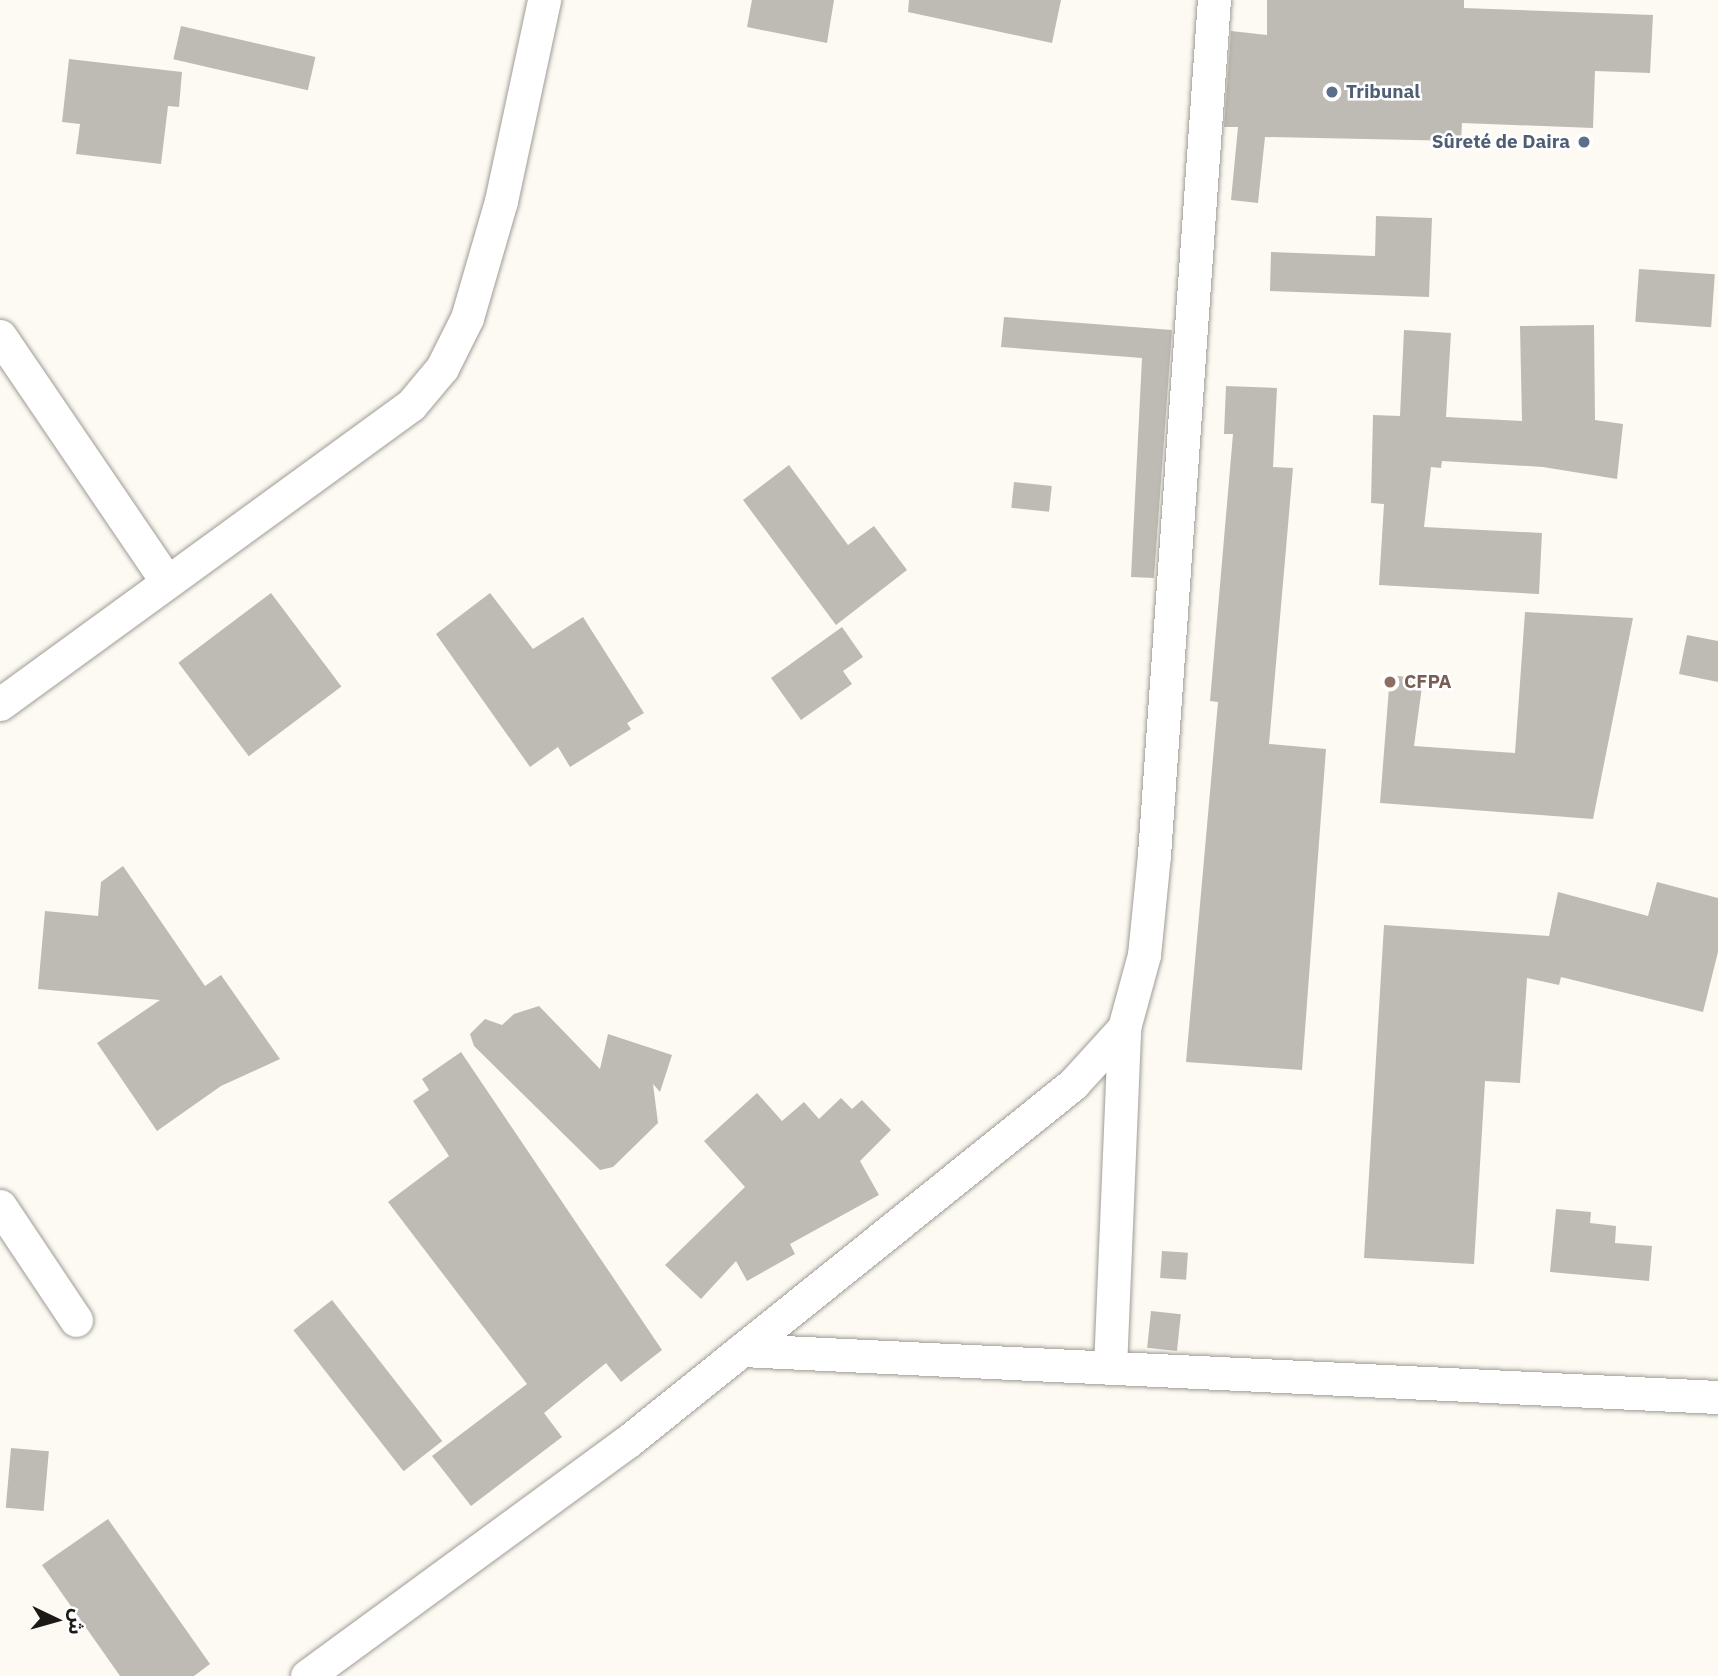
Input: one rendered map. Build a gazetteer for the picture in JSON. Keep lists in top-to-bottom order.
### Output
{
  "places": ["Tribunal", "Sûreté de Daira", "CFPA"],
  "north": "right"
}
